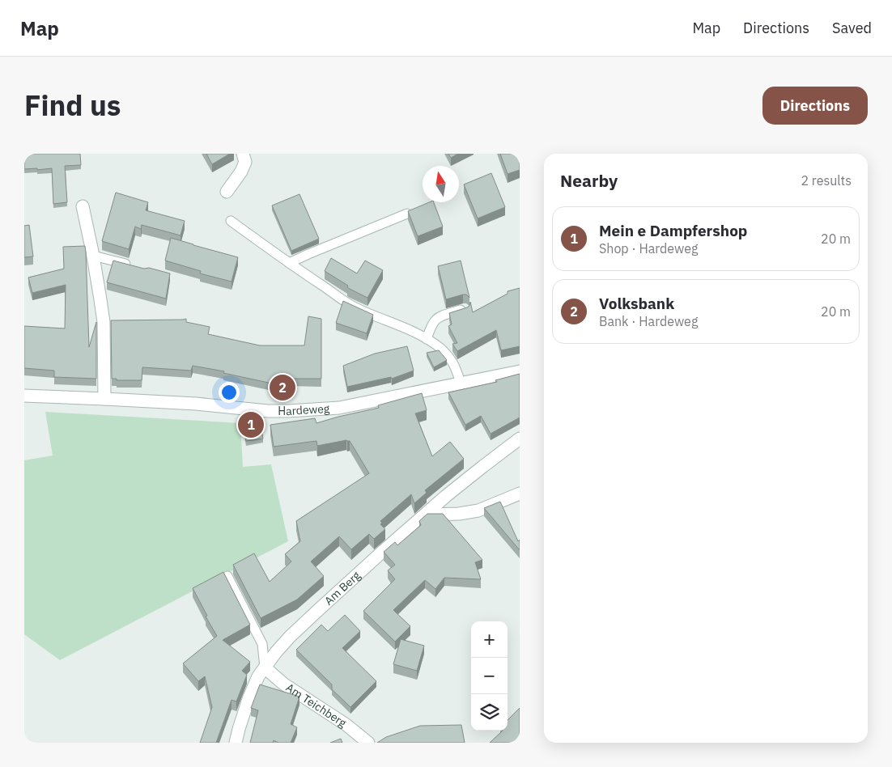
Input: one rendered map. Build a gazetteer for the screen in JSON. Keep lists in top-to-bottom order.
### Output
{
  "streets": {
    "street": ["Hardeweg", "Am Berg", "Am Teichberg"]
  },
  "crossings": [
    ["Am Berg", "Am Teichberg"]
  ],
  "north": "top",
  "page": {
    "header": "Map",
    "nav": ["Map", "Directions", "Saved"],
    "title": "Find us",
    "buttons": "Directions",
    "heading": ["Nearby", "2 results"],
    "list": [
      {
        "mark": "1",
        "name": "Mein e Dampfershop",
        "note": "Shop · Hardeweg",
        "value": "20 m"
      },
      {
        "mark": "2",
        "name": "Volksbank",
        "note": "Bank · Hardeweg",
        "value": "20 m"
      }
    ],
    "pins": ["2", "1"],
    "map_buttons": ["+", "−"]
  }
}
